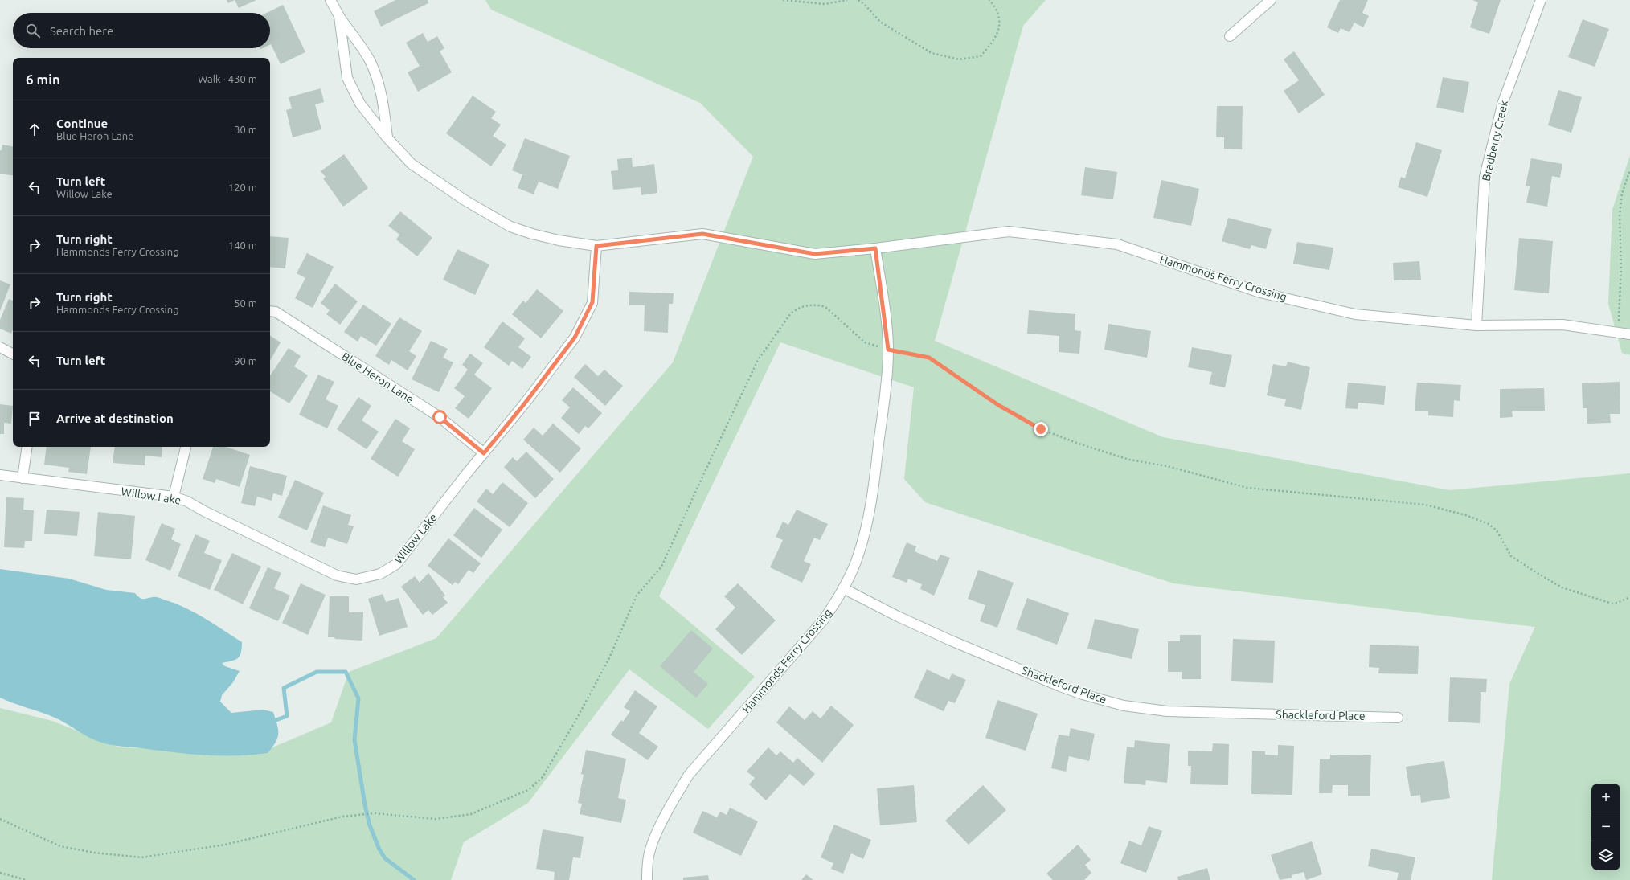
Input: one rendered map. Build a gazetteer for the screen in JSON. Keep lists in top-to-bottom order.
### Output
{
  "streets": {
    "street": [
      "Bradberry Creek",
      "Hammonds Ferry Crossing",
      "Blue Heron Lane",
      "Willow Lake",
      "Shackleford Place"
    ]
  },
  "crossings": [
    ["Bradberry Creek", "Hammonds Ferry Crossing"],
    ["Hammonds Ferry Crossing", "Willow Lake"],
    ["Hammonds Ferry Crossing", "Shackleford Place"],
    ["Blue Heron Lane", "Willow Lake"]
  ],
  "page": {
    "search": "Search here",
    "heading": ["6 min", "Walk · 430 m"],
    "list": [
      ["Continue", "Blue Heron Lane", "30 m"],
      ["Turn left", "Willow Lake", "120 m"],
      ["Turn right", "Hammonds Ferry Crossing", "140 m"],
      ["Turn right", "Hammonds Ferry Crossing", "50 m"],
      ["Turn left", "90 m"],
      "Arrive at destination"
    ],
    "map_buttons": ["+", "−"]
  }
}
